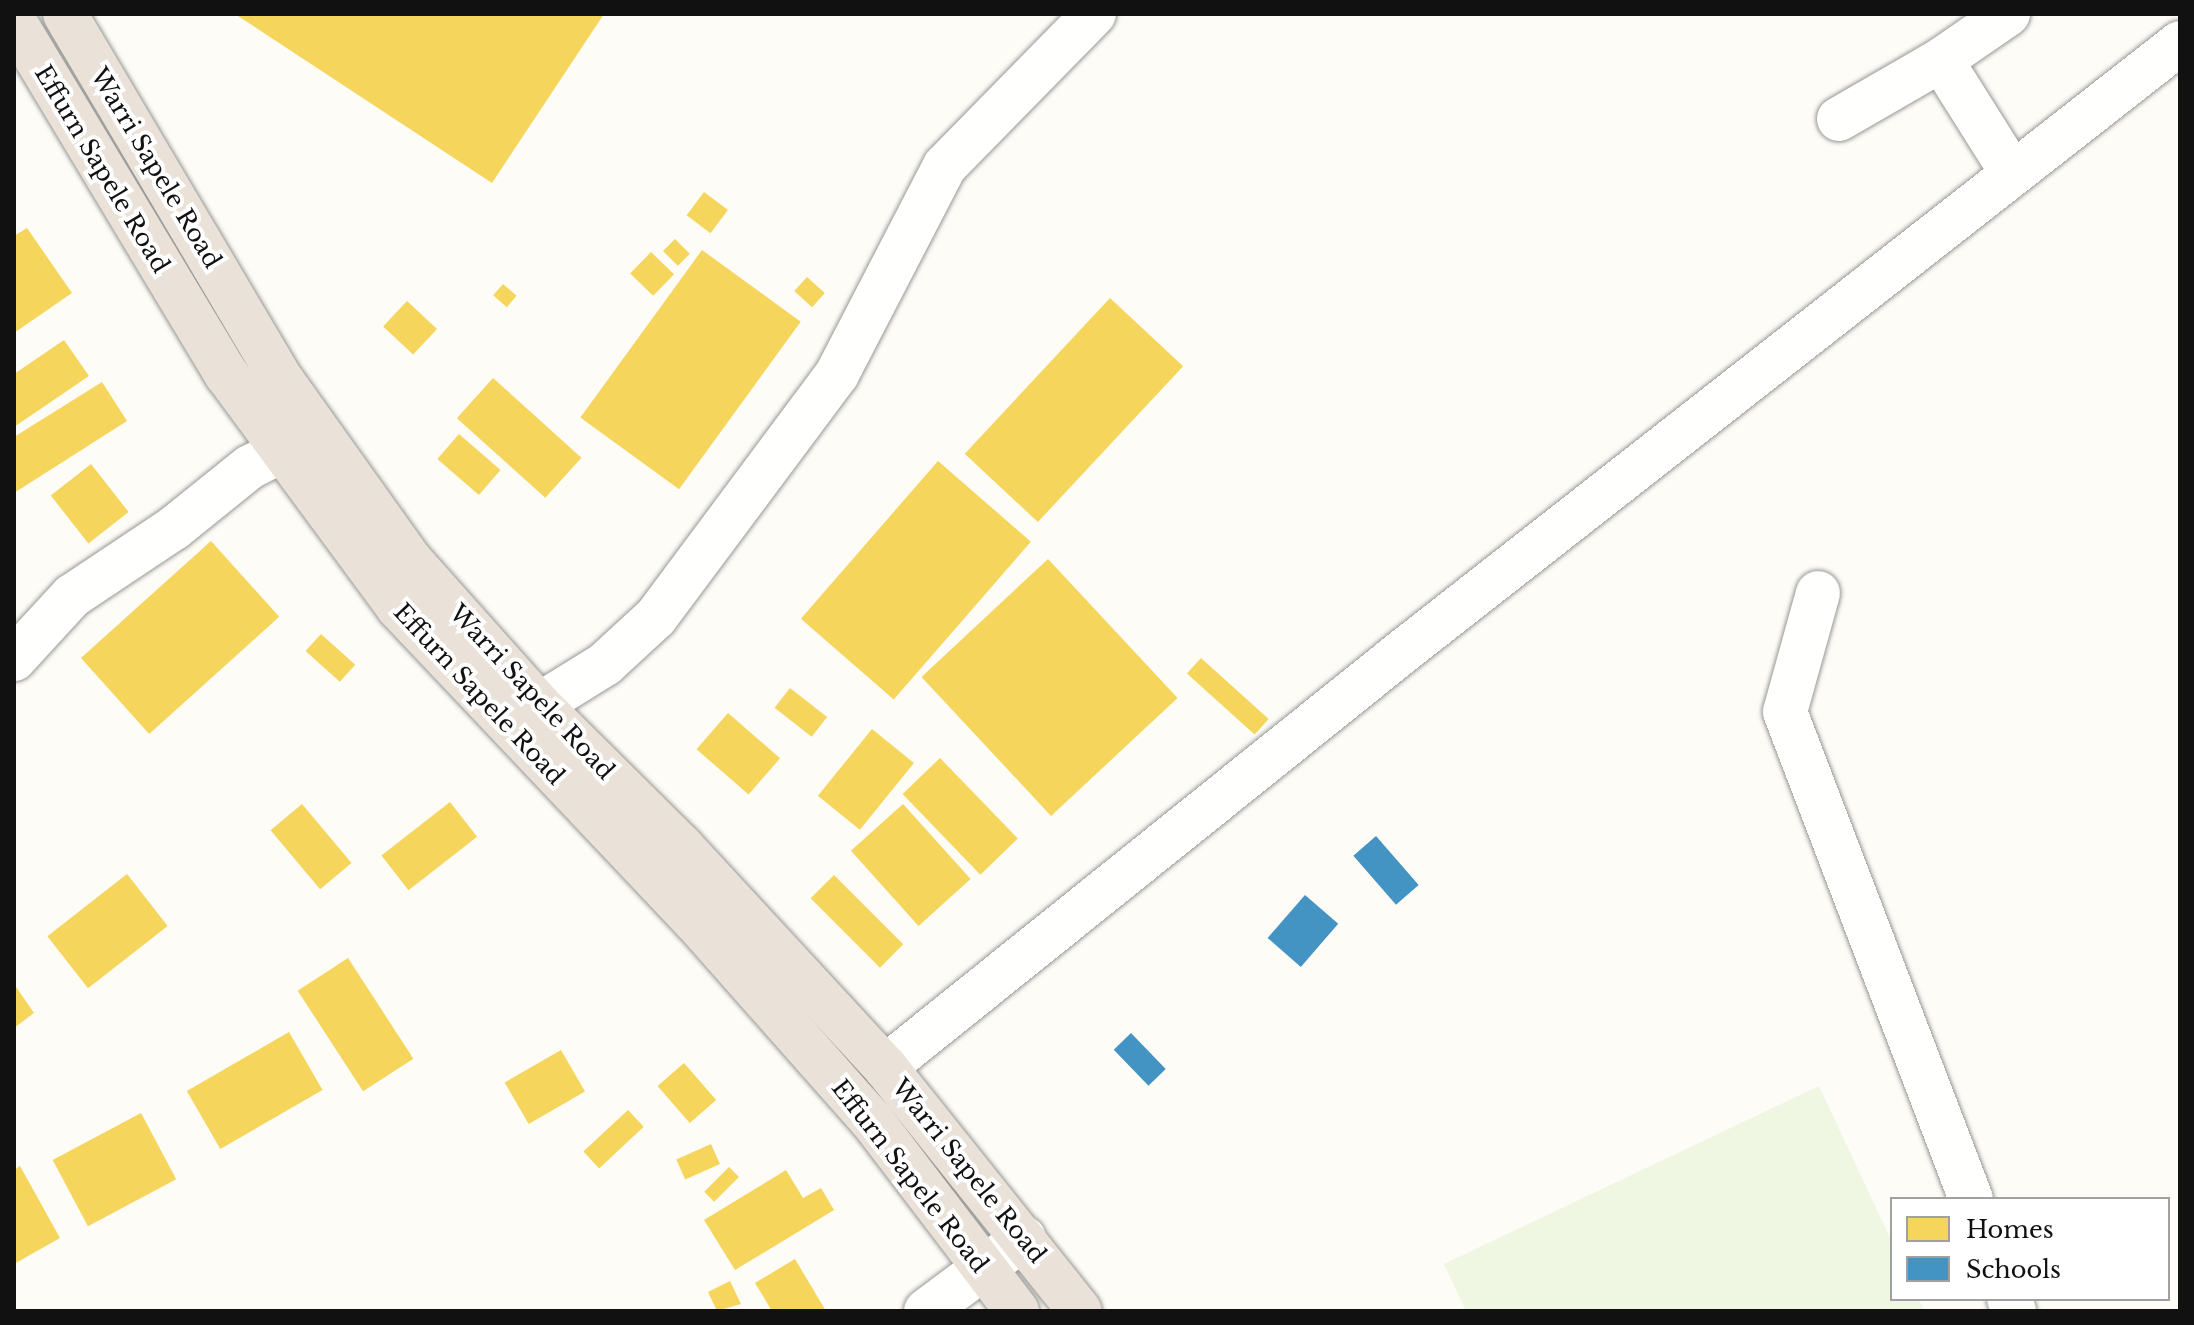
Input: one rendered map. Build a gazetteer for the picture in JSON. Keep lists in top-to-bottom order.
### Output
{
  "streets": {
    "highway": ["Warri Sapele Road", "Effurn Sapele Road"]
  },
  "crossings": [
    ["Warri Sapele Road", "Effurn Sapele Road"]
  ],
  "legend": ["Homes", "Schools"]
}
